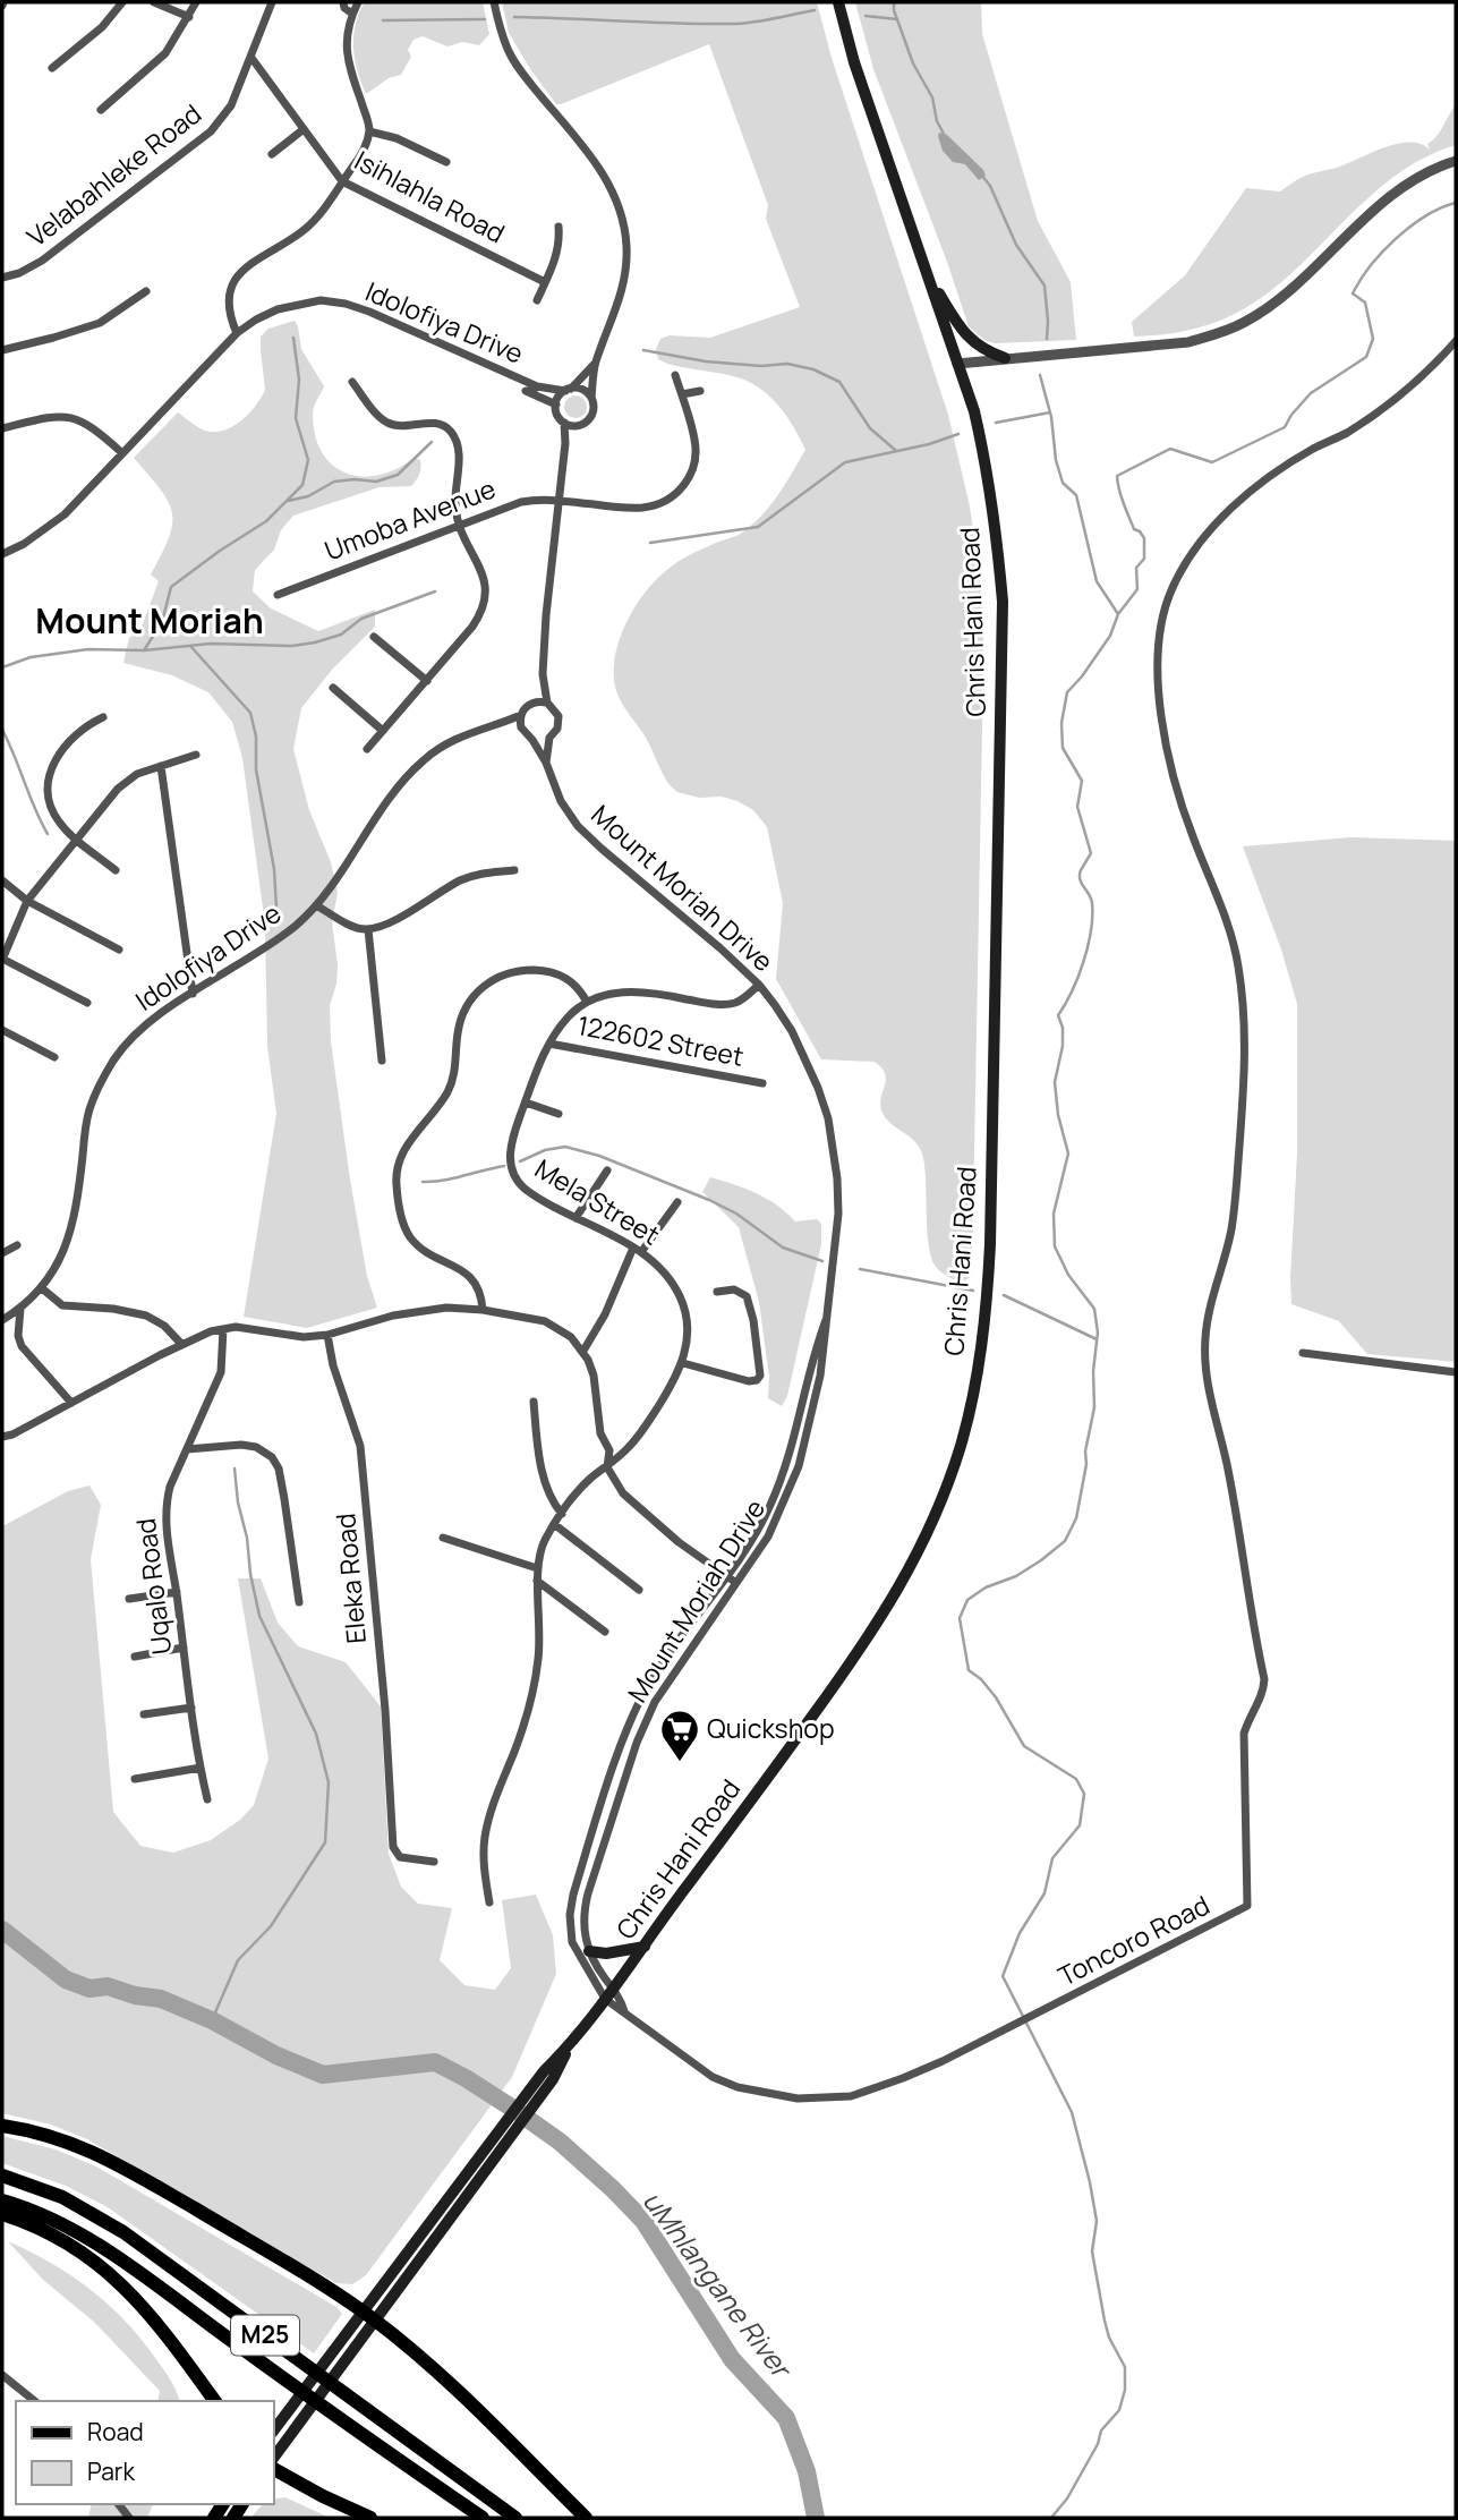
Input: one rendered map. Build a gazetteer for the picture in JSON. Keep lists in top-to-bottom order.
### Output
{
  "streets": {
    "main road": ["Chris Hani Road", "M25"],
    "street": [
      "Velabahleke Road",
      "Isihlahla Road",
      "Idolofiya Drive",
      "Umoba Avenue",
      "Mount Moriah Drive",
      "122602 Street",
      "Mela Street",
      "Eleka Road",
      "Uqalo Road",
      "Toncoro Road"
    ]
  },
  "crossings": [
    ["Velabahleke Road", "Isihlahla Road"],
    ["Idolofiya Drive", "Mount Moriah Drive"],
    ["Umoba Avenue", "Mount Moriah Drive"],
    ["Chris Hani Road", "Mount Moriah Drive"],
    ["Chris Hani Road", "Toncoro Road"],
    ["Mount Moriah Drive", "Toncoro Road"],
    ["122602 Street", "Mela Street"]
  ],
  "districts": ["Mount Moriah"],
  "water": ["uMhlangane River"],
  "places": {
    "supermarket": ["Quickshop"]
  },
  "legend": ["Road", "Park"]
}
